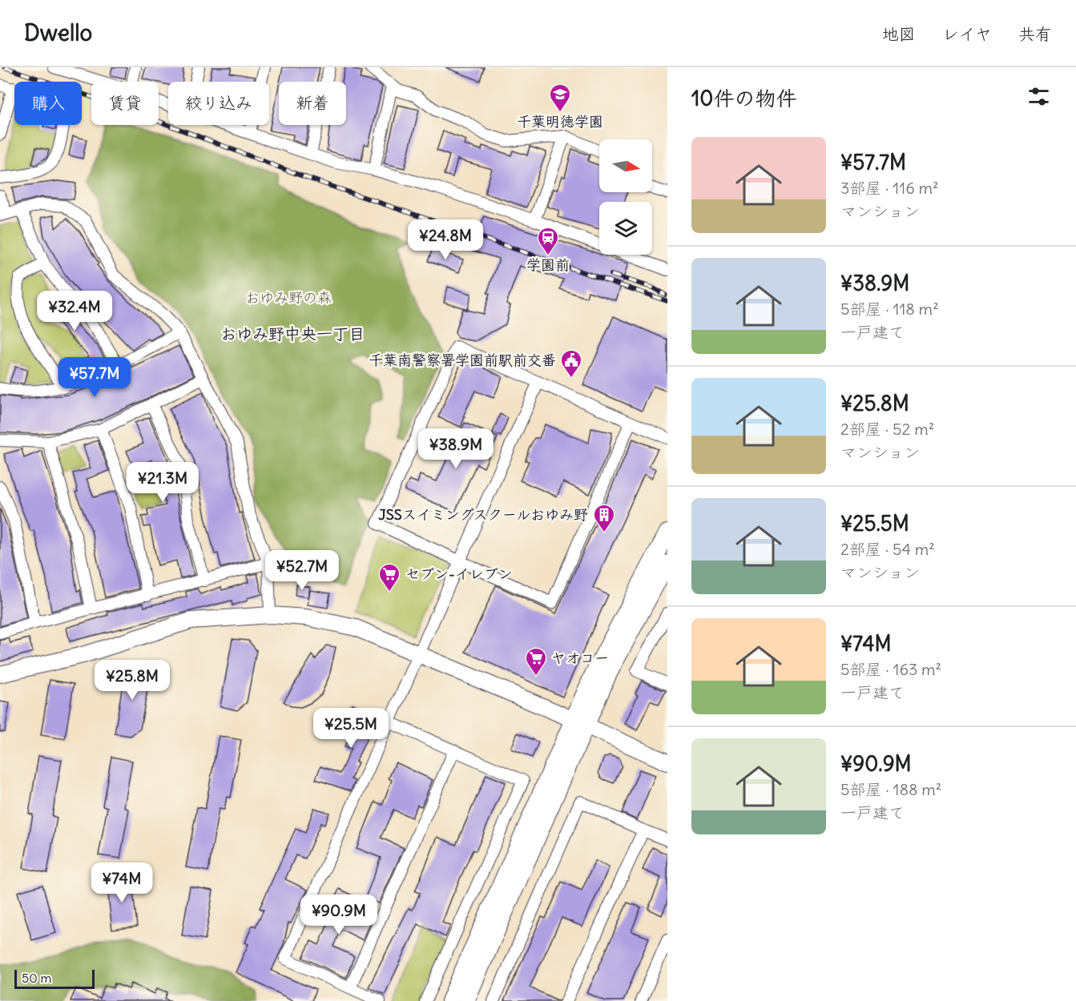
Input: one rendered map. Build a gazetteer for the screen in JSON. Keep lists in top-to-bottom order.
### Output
{
  "districts": ["おゆみ野中央一丁目"],
  "parks": ["おゆみ野の森"],
  "places": {
    "school or university": ["千葉明徳学園"],
    "station": ["学園前"],
    "public building": ["千葉南警察署学園前駅前交番"],
    "building": ["JSSスイミングスクールおゆみ野"],
    "supermarket": ["セブン-イレブン", "ヤオコー"]
  },
  "scale_bar": "50 m",
  "north": "right",
  "page": {
    "header": "Dwello",
    "nav": ["地図", "レイヤ", "共有"],
    "heading": "10件の物件",
    "chip": [
      "購入",
      "賃貸",
      "絞り込み",
      "新着"
    ],
    "list": [
      {
        "name": "¥57.7M",
        "note": "3部屋 · 116 m² · マンション"
      },
      {
        "name": "¥38.9M",
        "note": "5部屋 · 118 m² · 一戸建て"
      },
      {
        "name": "¥25.8M",
        "note": "2部屋 · 52 m² · マンション"
      },
      {
        "name": "¥25.5M",
        "note": "2部屋 · 54 m² · マンション"
      },
      {
        "name": "¥74M",
        "note": "5部屋 · 163 m² · 一戸建て"
      },
      {
        "name": "¥90.9M",
        "note": "5部屋 · 188 m² · 一戸建て"
      }
    ],
    "price": [
      "¥24.8M",
      "¥32.4M",
      "¥57.7M",
      "¥38.9M",
      "¥21.3M",
      "¥52.7M",
      "¥25.8M",
      "¥25.5M",
      "¥74M",
      "¥90.9M"
    ],
    "scale": "50 m"
  }
}
